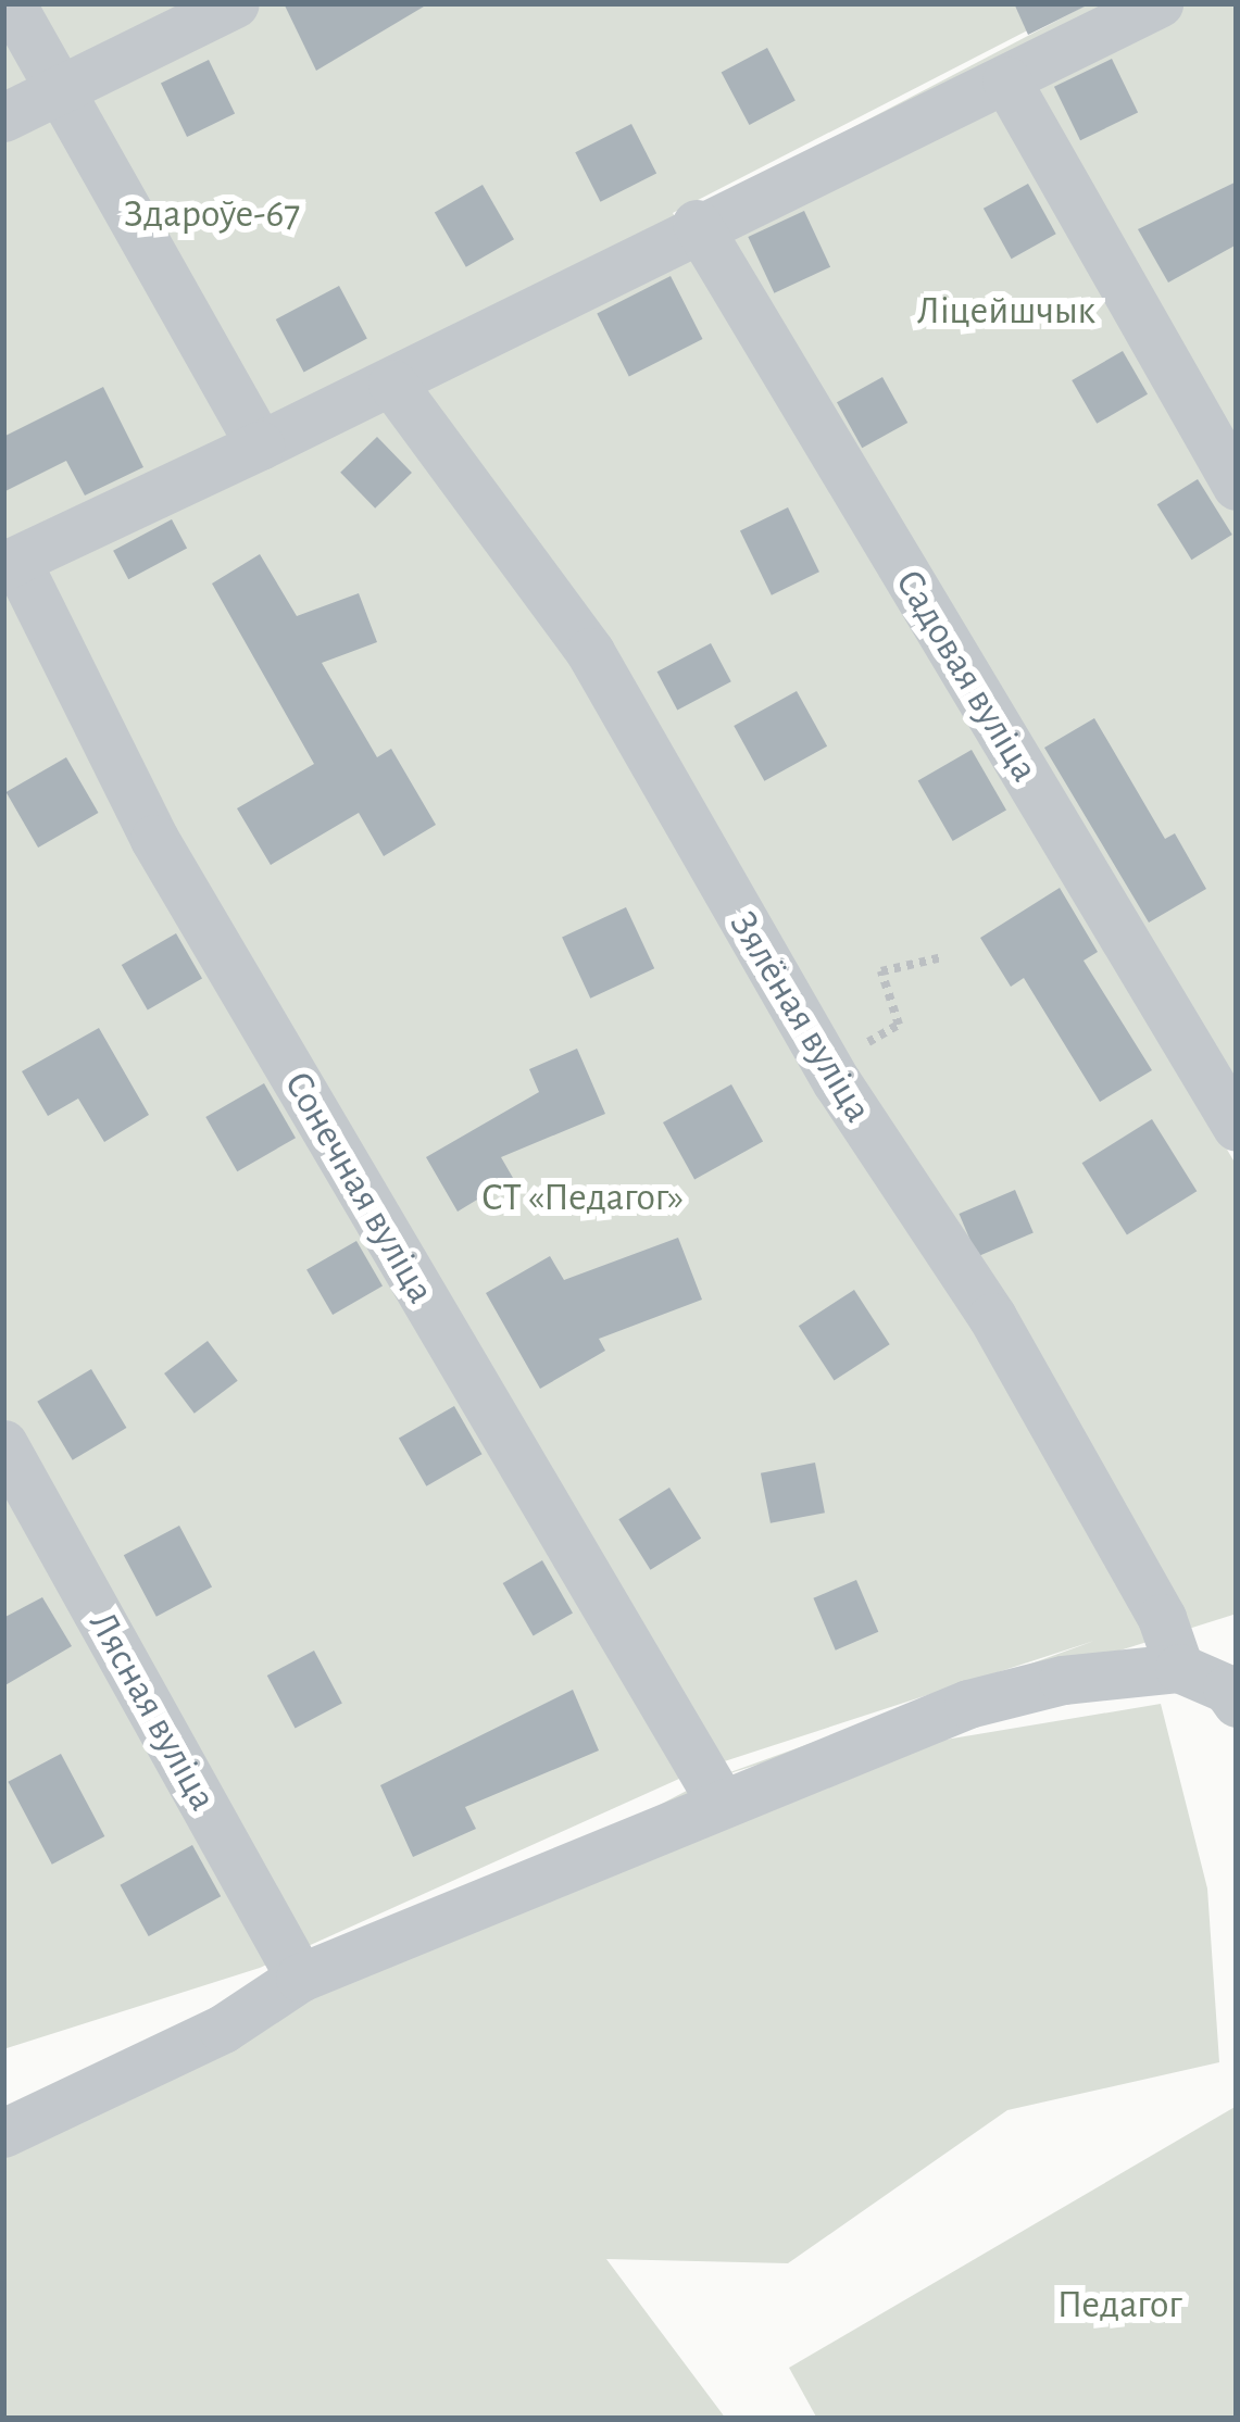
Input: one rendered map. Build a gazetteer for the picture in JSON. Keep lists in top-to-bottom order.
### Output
{
  "streets": {
    "street": [
      "Садовая вуліца",
      "Зялёная вуліца",
      "Сонечная вуліца",
      "Лясная вуліца"
    ]
  },
  "parks": [
    "Здароўе-67",
    "Ліцейшчык",
    "СТ «Педагог»",
    "Педагог"
  ]
}
